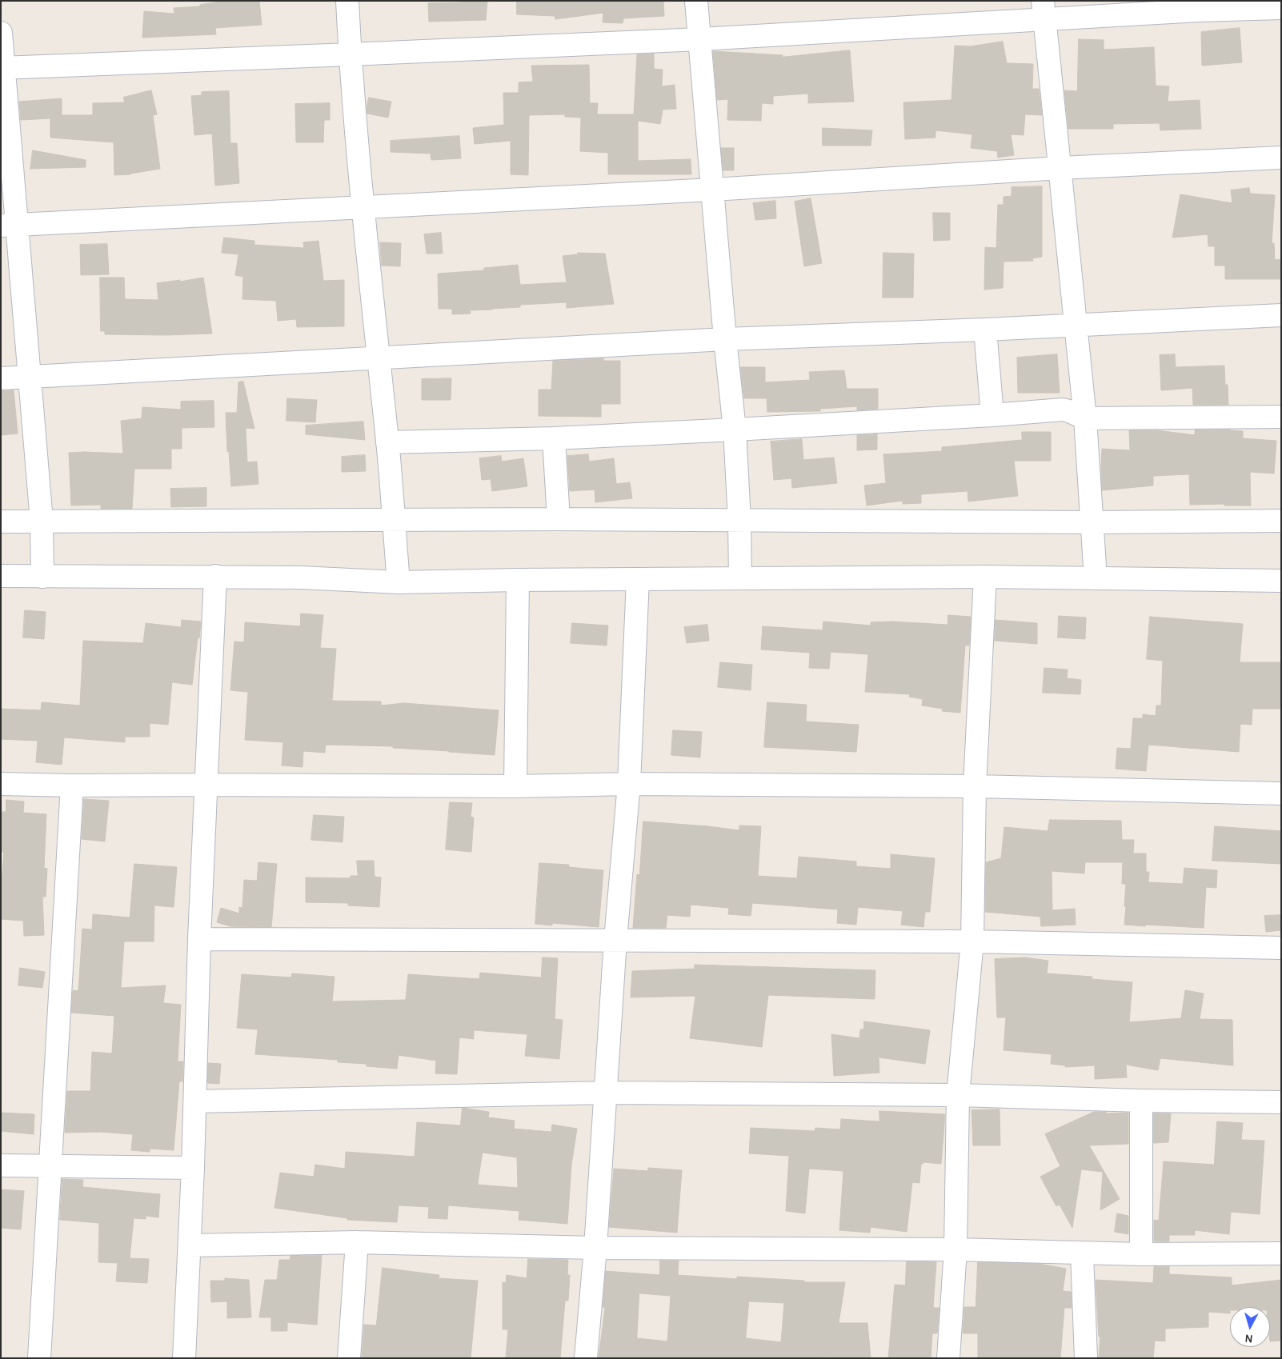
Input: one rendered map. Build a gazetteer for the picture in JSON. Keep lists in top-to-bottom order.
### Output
{
  "north": "bottom"
}
